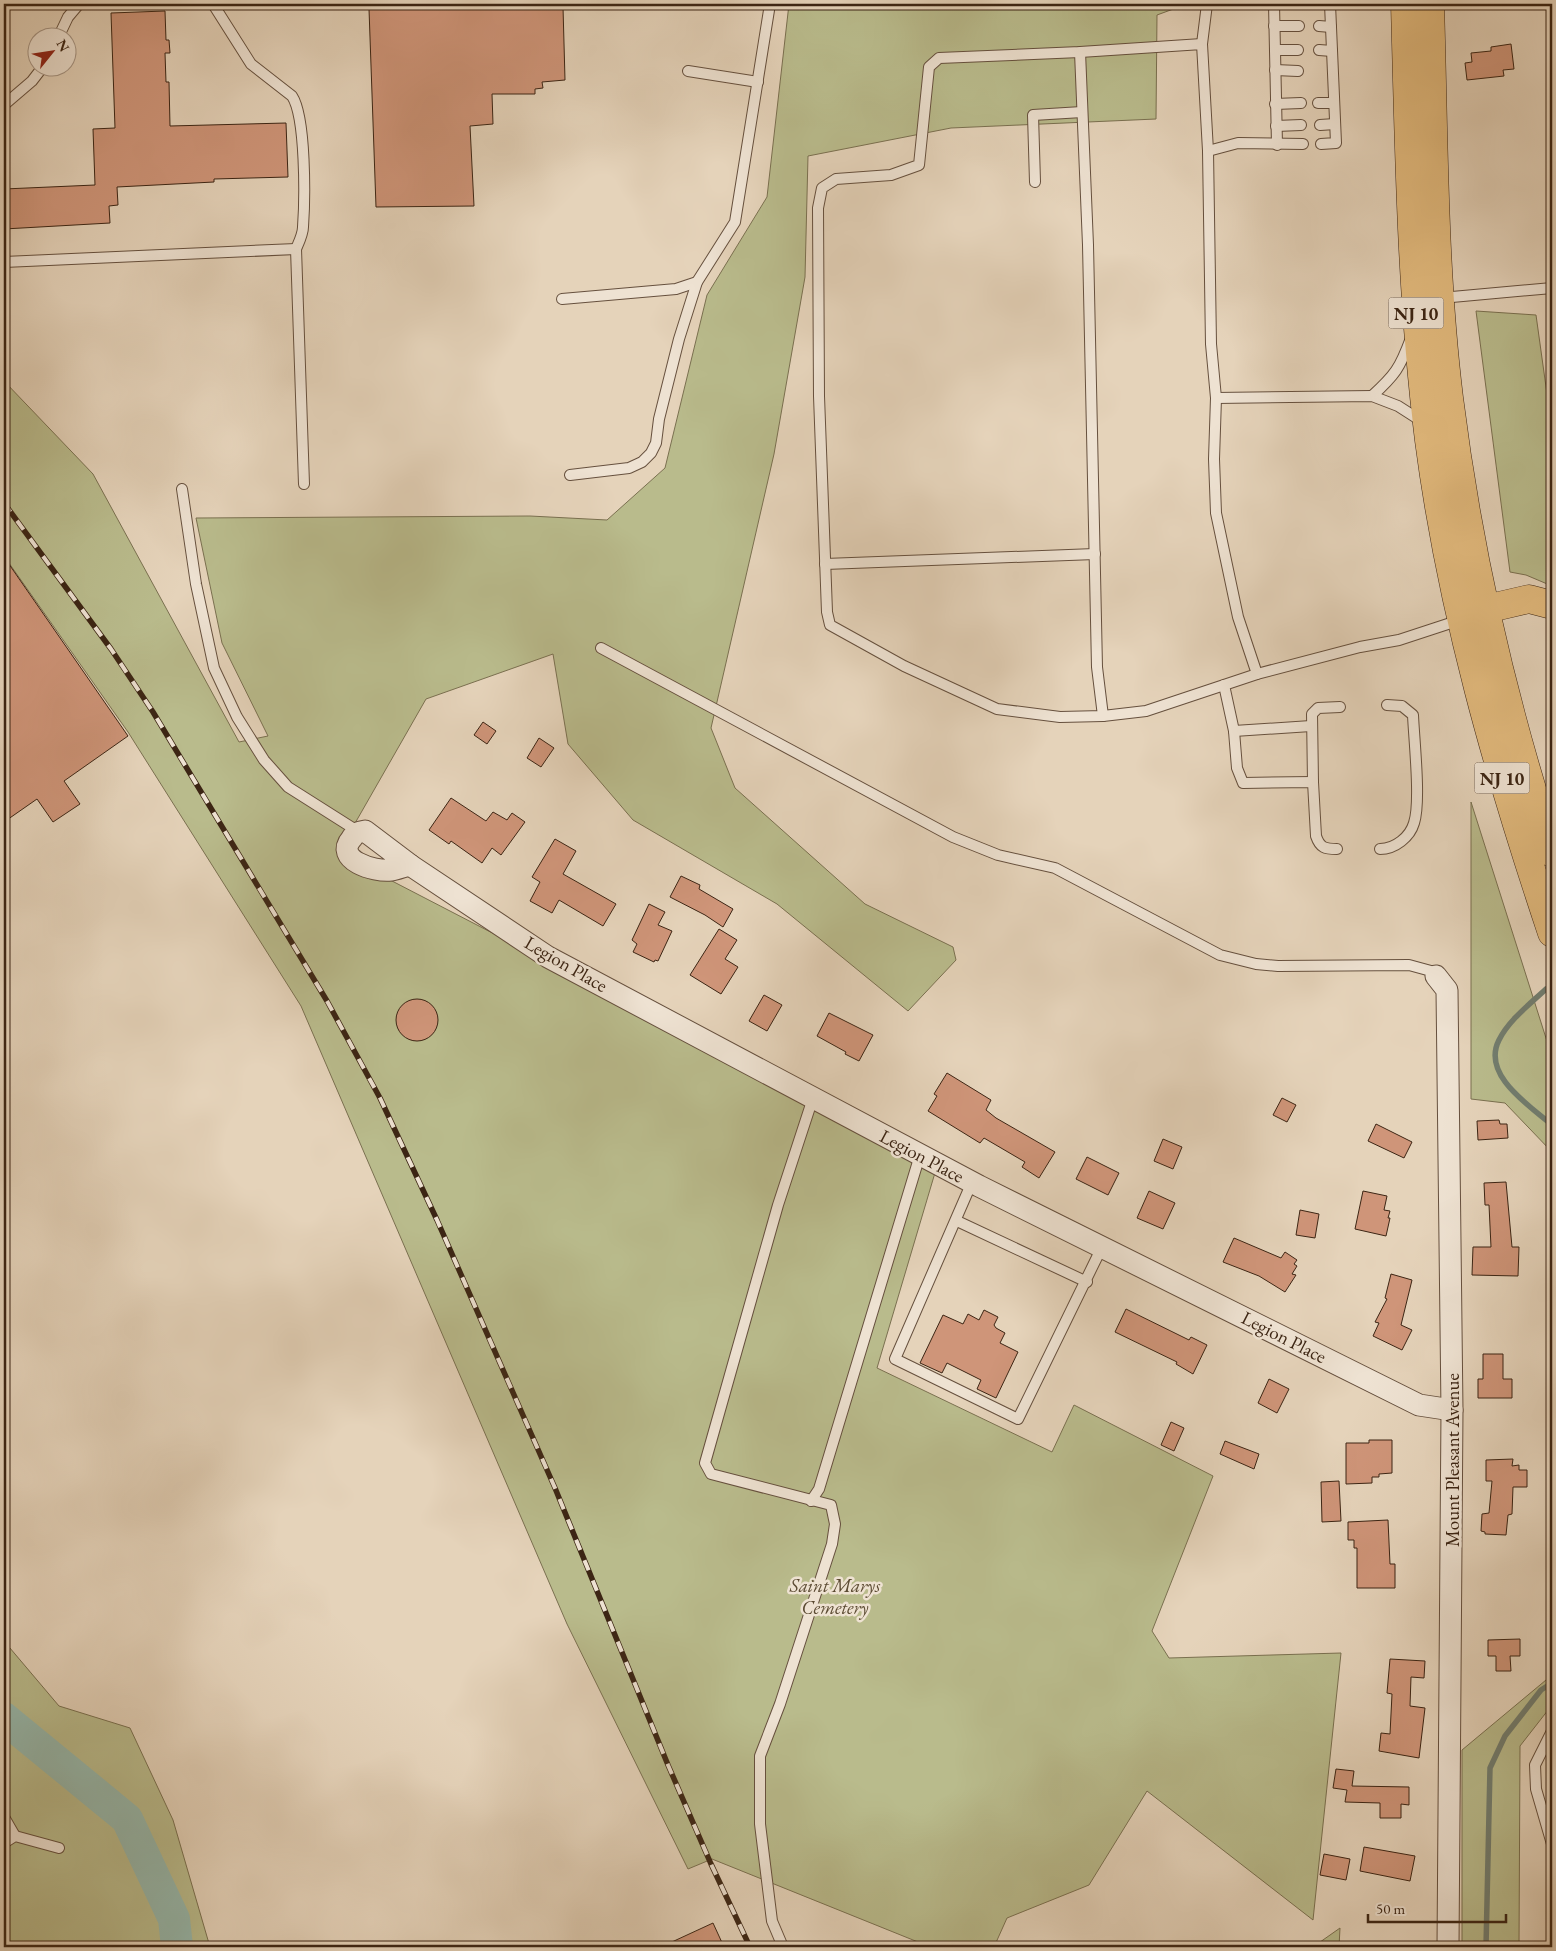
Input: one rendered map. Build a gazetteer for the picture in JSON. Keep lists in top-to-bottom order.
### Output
{
  "streets": {
    "main road": ["NJ 10"],
    "street": ["Legion Place", "Mount Pleasant Avenue"]
  },
  "crossings": [
    ["Legion Place", "Mount Pleasant Avenue"]
  ],
  "parks": ["Saint Marys Cemetery"],
  "scale_bar": "50 m",
  "north": "top right"
}
